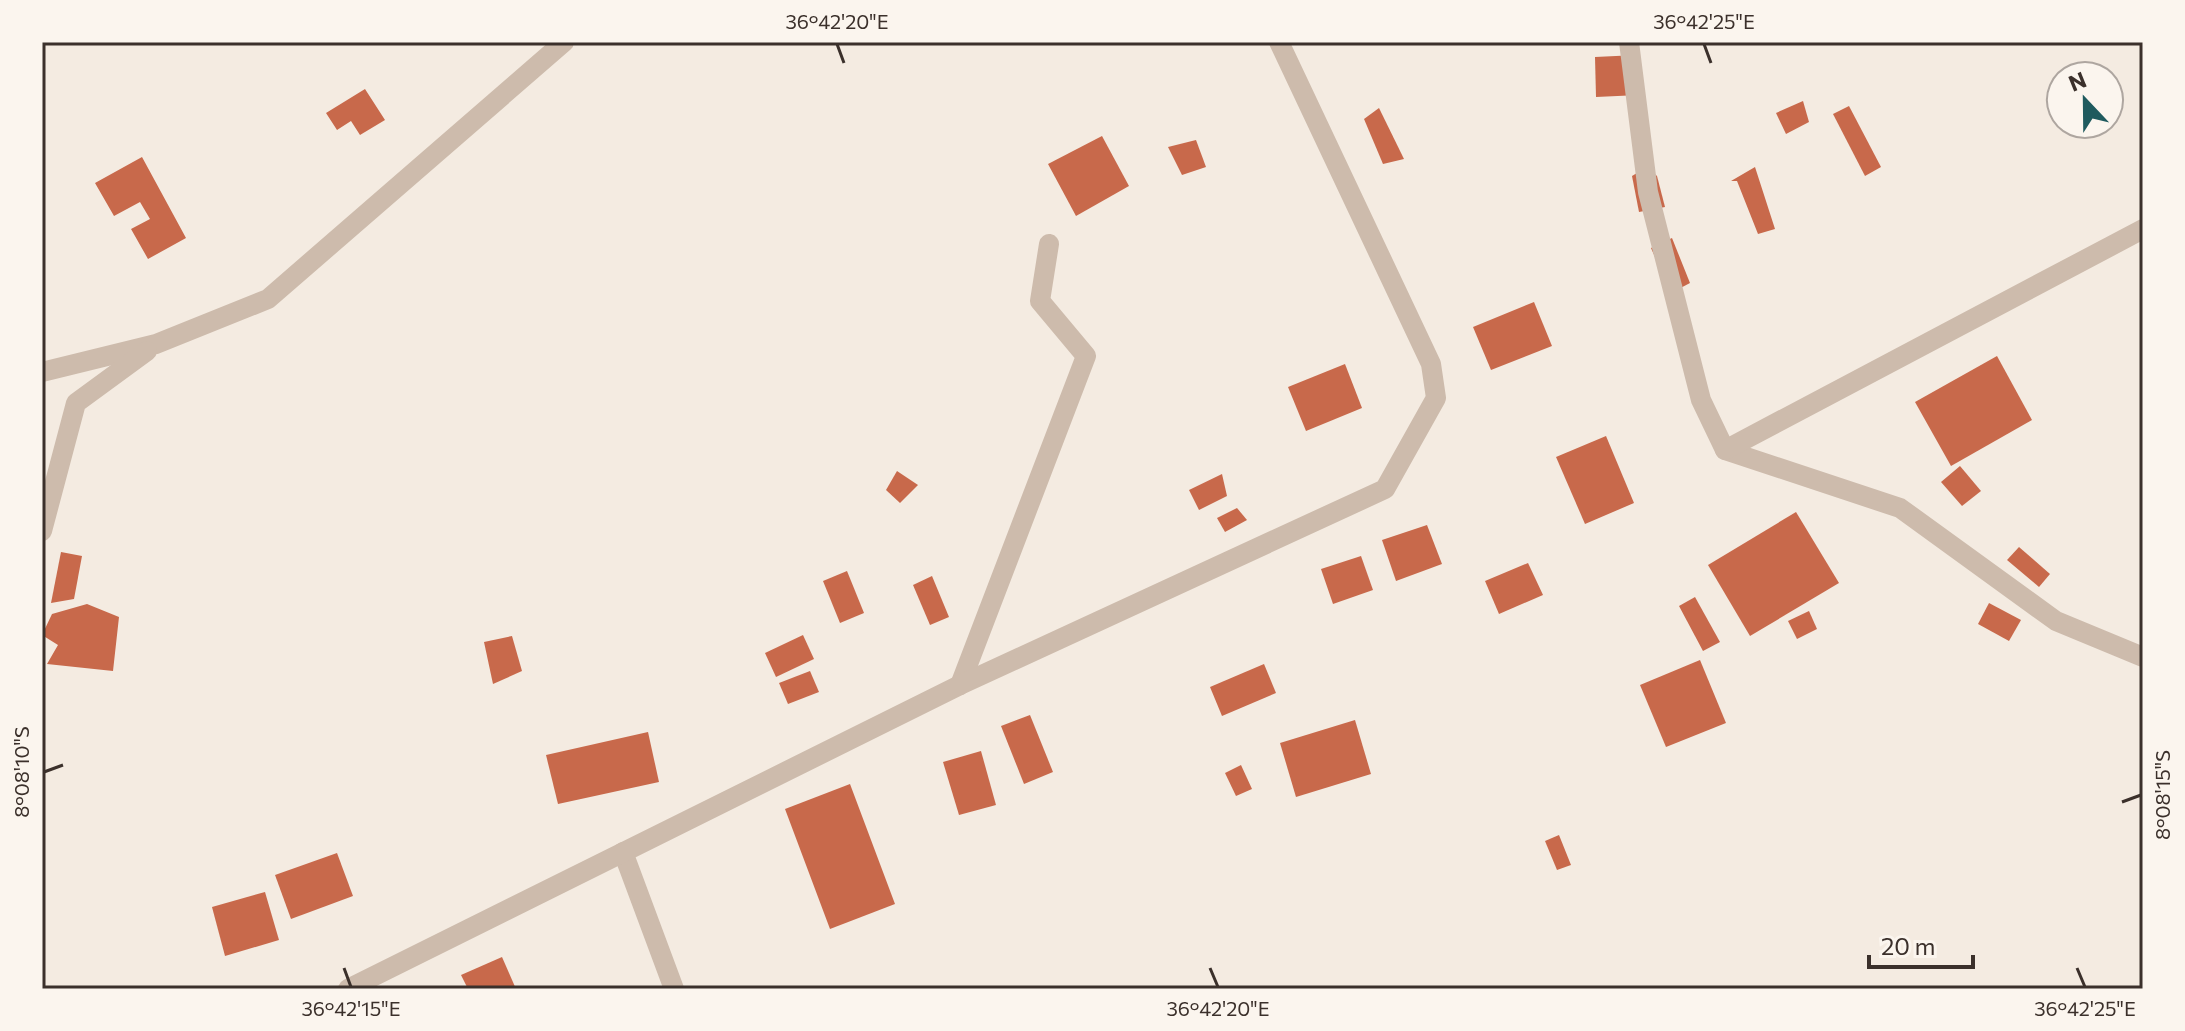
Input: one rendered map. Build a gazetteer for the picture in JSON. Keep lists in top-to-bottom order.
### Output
{
  "scale_bar": "20 m",
  "north": "top",
  "coordinates": [
    "36°42'20\"E",
    "36°42'25\"E",
    "8°08'10\"S",
    "8°08'15\"S",
    "36°42'15\"E"
  ]
}
